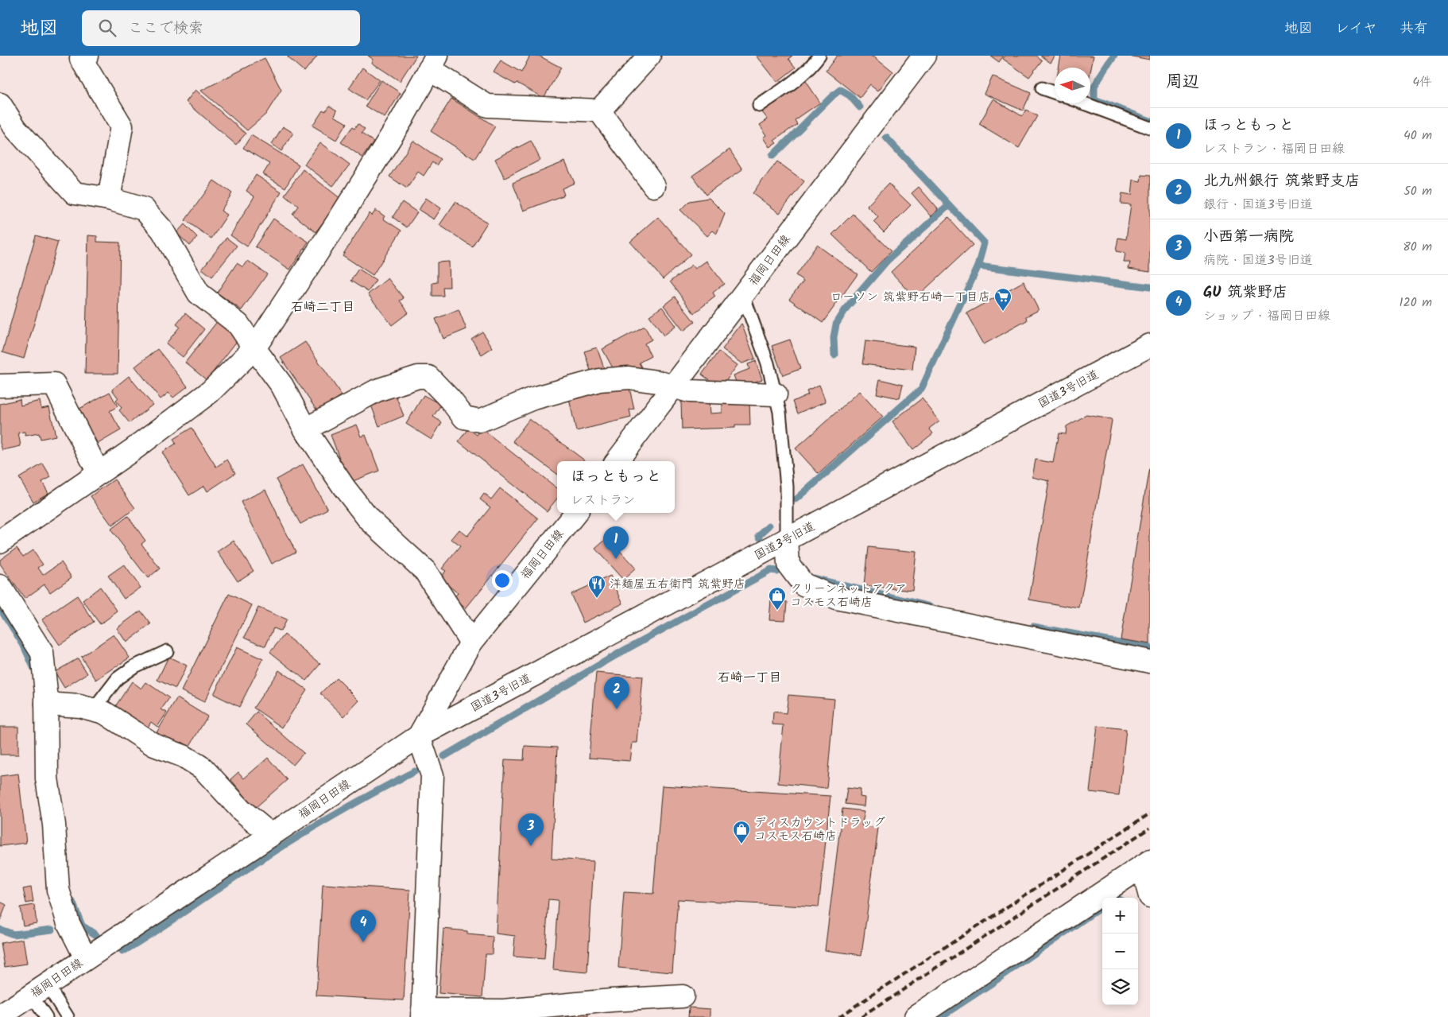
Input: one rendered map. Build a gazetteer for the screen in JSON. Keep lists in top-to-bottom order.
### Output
{
  "streets": {
    "street": ["福岡日田線", "国道3号旧道"]
  },
  "crossings": [
    ["福岡日田線", "国道3号旧道"]
  ],
  "districts": ["石崎二丁目", "石崎一丁目"],
  "places": {
    "supermarket": ["ローソン 筑紫野石崎一丁目店"],
    "restaurant": ["洋麺屋五右衛門 筑紫野店"],
    "shop": ["クリーンネットアクア コスモス石崎店", "ディスカウントドラッグ コスモス石崎店"]
  },
  "north": "left",
  "page": {
    "header": "地図",
    "search": "ここで検索",
    "nav": ["地図", "レイヤ", "共有"],
    "heading": ["周辺", "4件"],
    "list": [
      {
        "mark": "1",
        "name": "ほっともっと",
        "note": "レストラン · 福岡日田線",
        "value": "40 m"
      },
      {
        "mark": "2",
        "name": "北九州銀行 筑紫野支店",
        "note": "銀行 · 国道3号旧道",
        "value": "50 m"
      },
      {
        "mark": "3",
        "name": "小西第一病院",
        "note": "病院 · 国道3号旧道",
        "value": "80 m"
      },
      {
        "mark": "4",
        "name": "GU 筑紫野店",
        "note": "ショップ · 福岡日田線",
        "value": "120 m"
      }
    ],
    "popup": ["ほっともっと", "レストラン"],
    "pins": [
      "1",
      "2",
      "3",
      "4"
    ],
    "map_buttons": ["+", "−"]
  }
}
